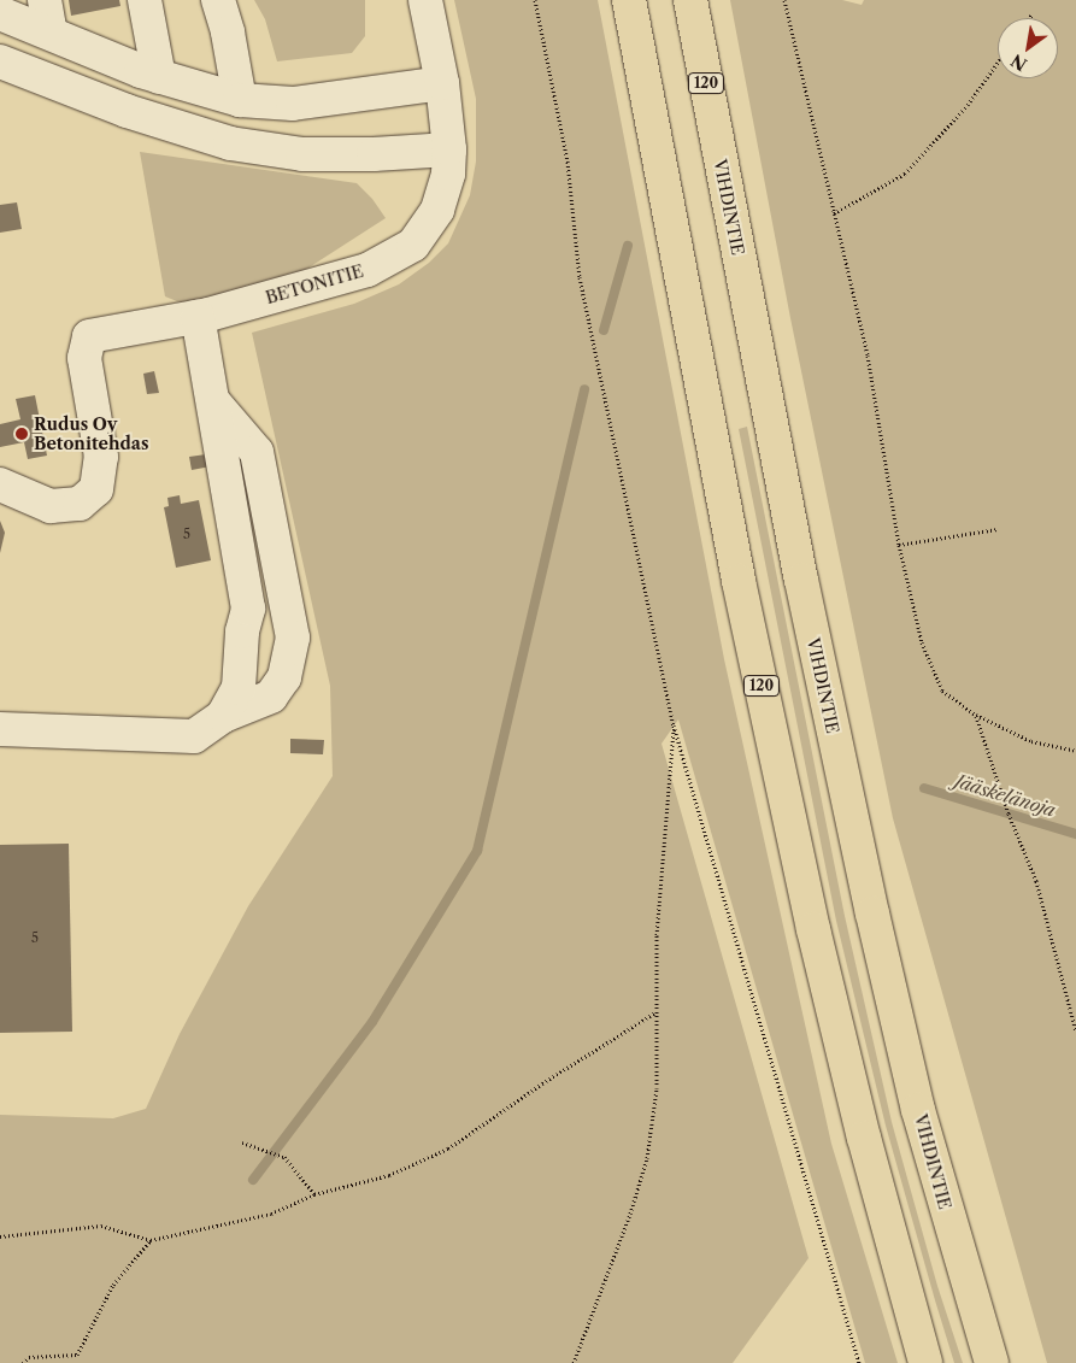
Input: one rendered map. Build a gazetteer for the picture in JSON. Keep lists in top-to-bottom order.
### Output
{
  "streets": {
    "main road": ["120", "VIHDINTIE"],
    "street": ["BETONITIE"]
  },
  "water": ["Jääskelänoja"],
  "places": ["Rudus Oy Betonitehdas"],
  "house_numbers": ["5", "5"],
  "north": "bottom left"
}
